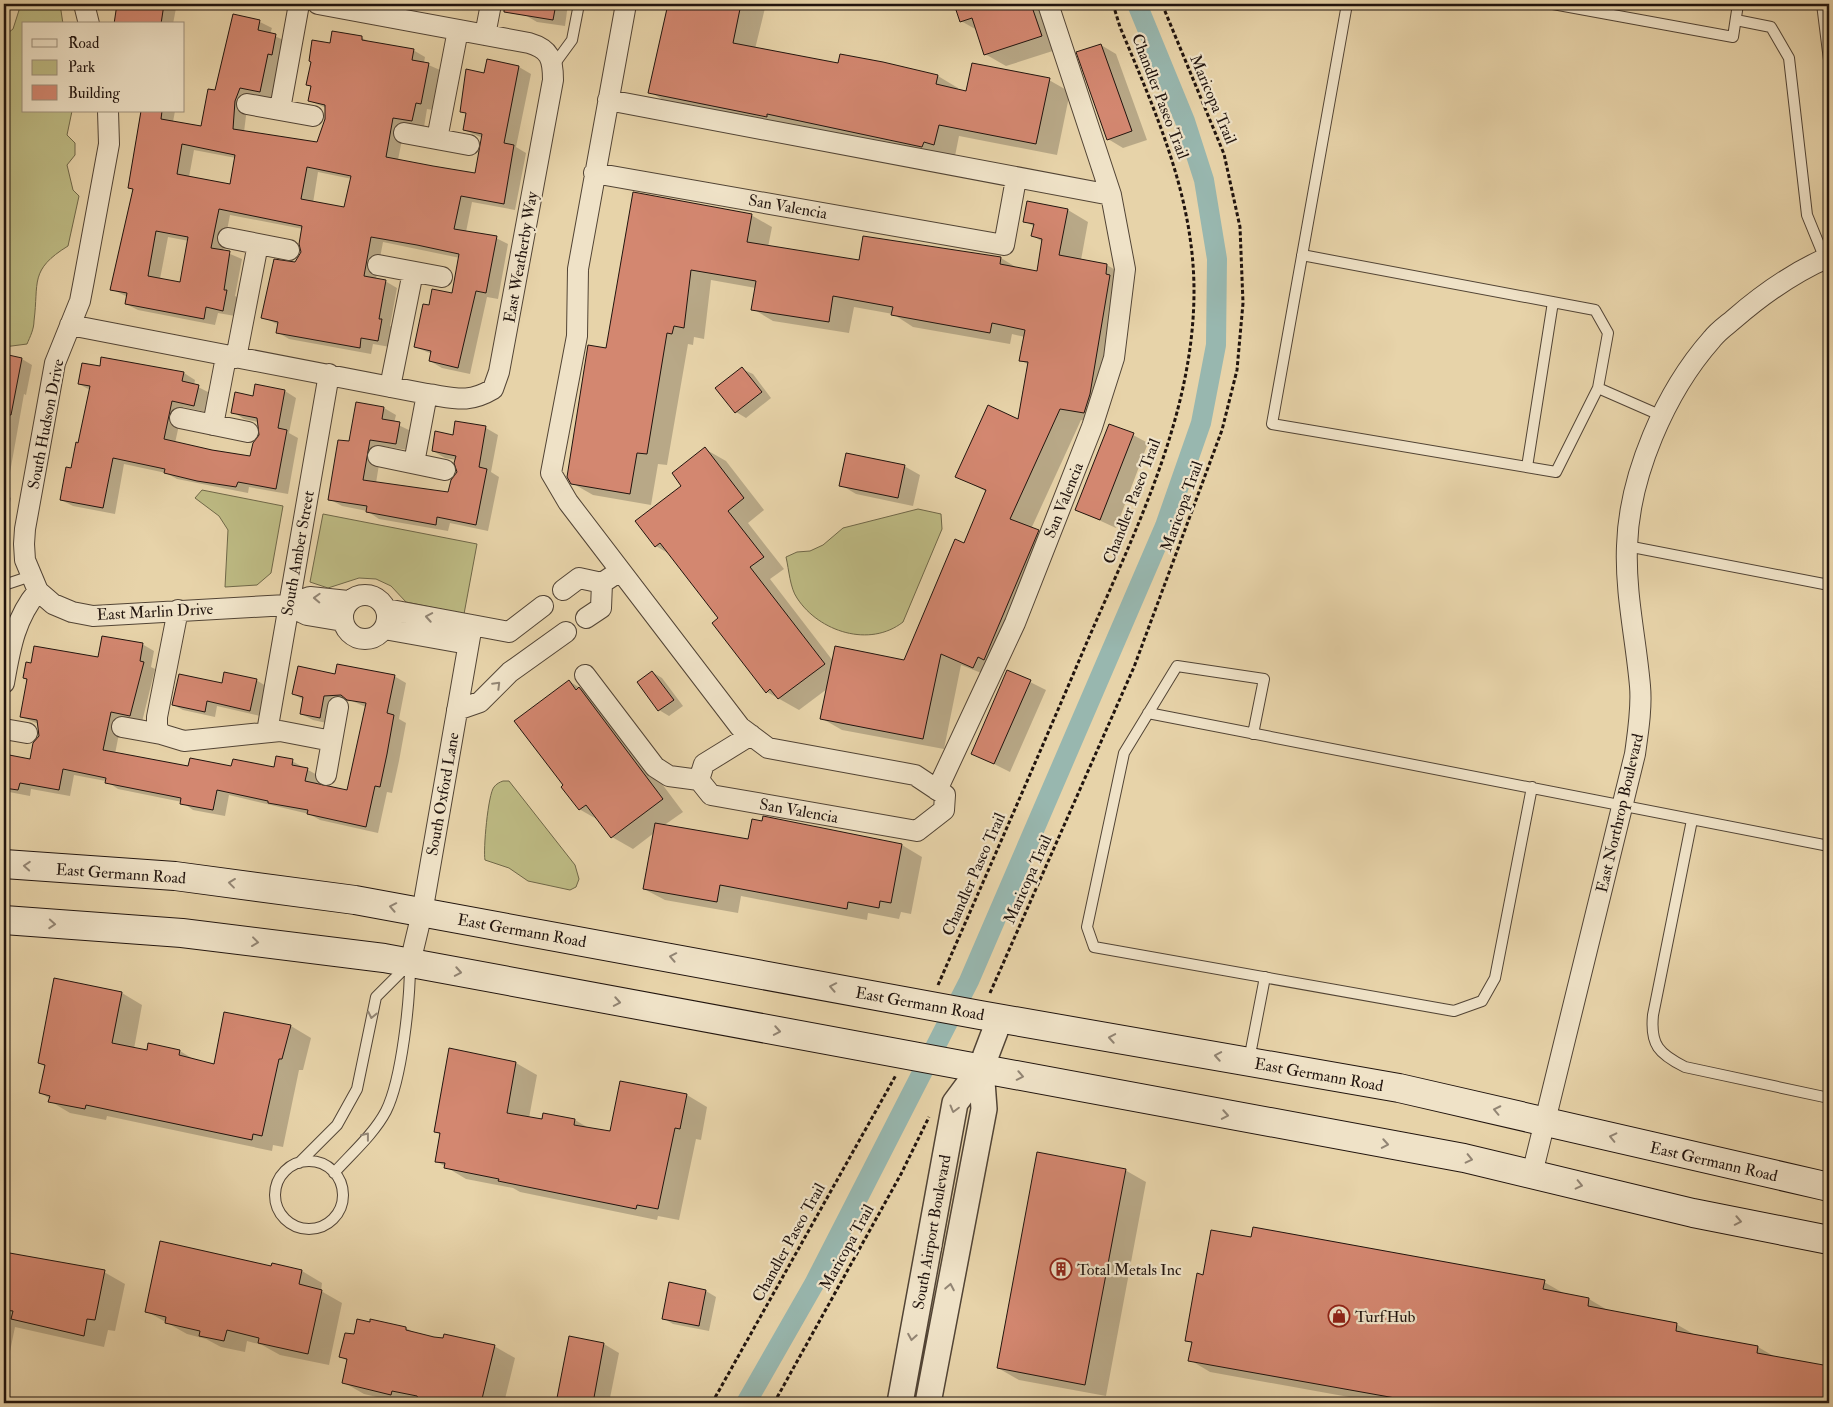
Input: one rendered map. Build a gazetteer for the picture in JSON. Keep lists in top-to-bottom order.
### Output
{
  "streets": {
    "main road": ["East Germann Road"],
    "street": [
      "San Valencia",
      "East Weatherby Way",
      "South Hudson Drive",
      "South Amber Street",
      "East Marlin Drive",
      "South Oxford Lane",
      "East Northrop Boulevard",
      "South Airport Boulevard"
    ],
    "path": ["Chandler Paseo Trail", "Maricopa Trail"]
  },
  "crossings": [
    ["Chandler Paseo Trail", "East Germann Road"],
    ["Maricopa Trail", "East Germann Road"],
    ["Maricopa Trail", "South Airport Boulevard"],
    ["East Weatherby Way", "South Hudson Drive"],
    ["East Weatherby Way", "South Amber Street"],
    ["South Hudson Drive", "East Marlin Drive"],
    ["South Amber Street", "East Marlin Drive"],
    ["East Marlin Drive", "South Oxford Lane"],
    ["South Oxford Lane", "East Germann Road"],
    ["East Northrop Boulevard", "East Germann Road"],
    ["East Germann Road", "South Airport Boulevard"]
  ],
  "places": {
    "building": ["Total Metals Inc"],
    "shop": ["TurfHub"]
  },
  "legend": ["Road", "Park", "Building"]
}
